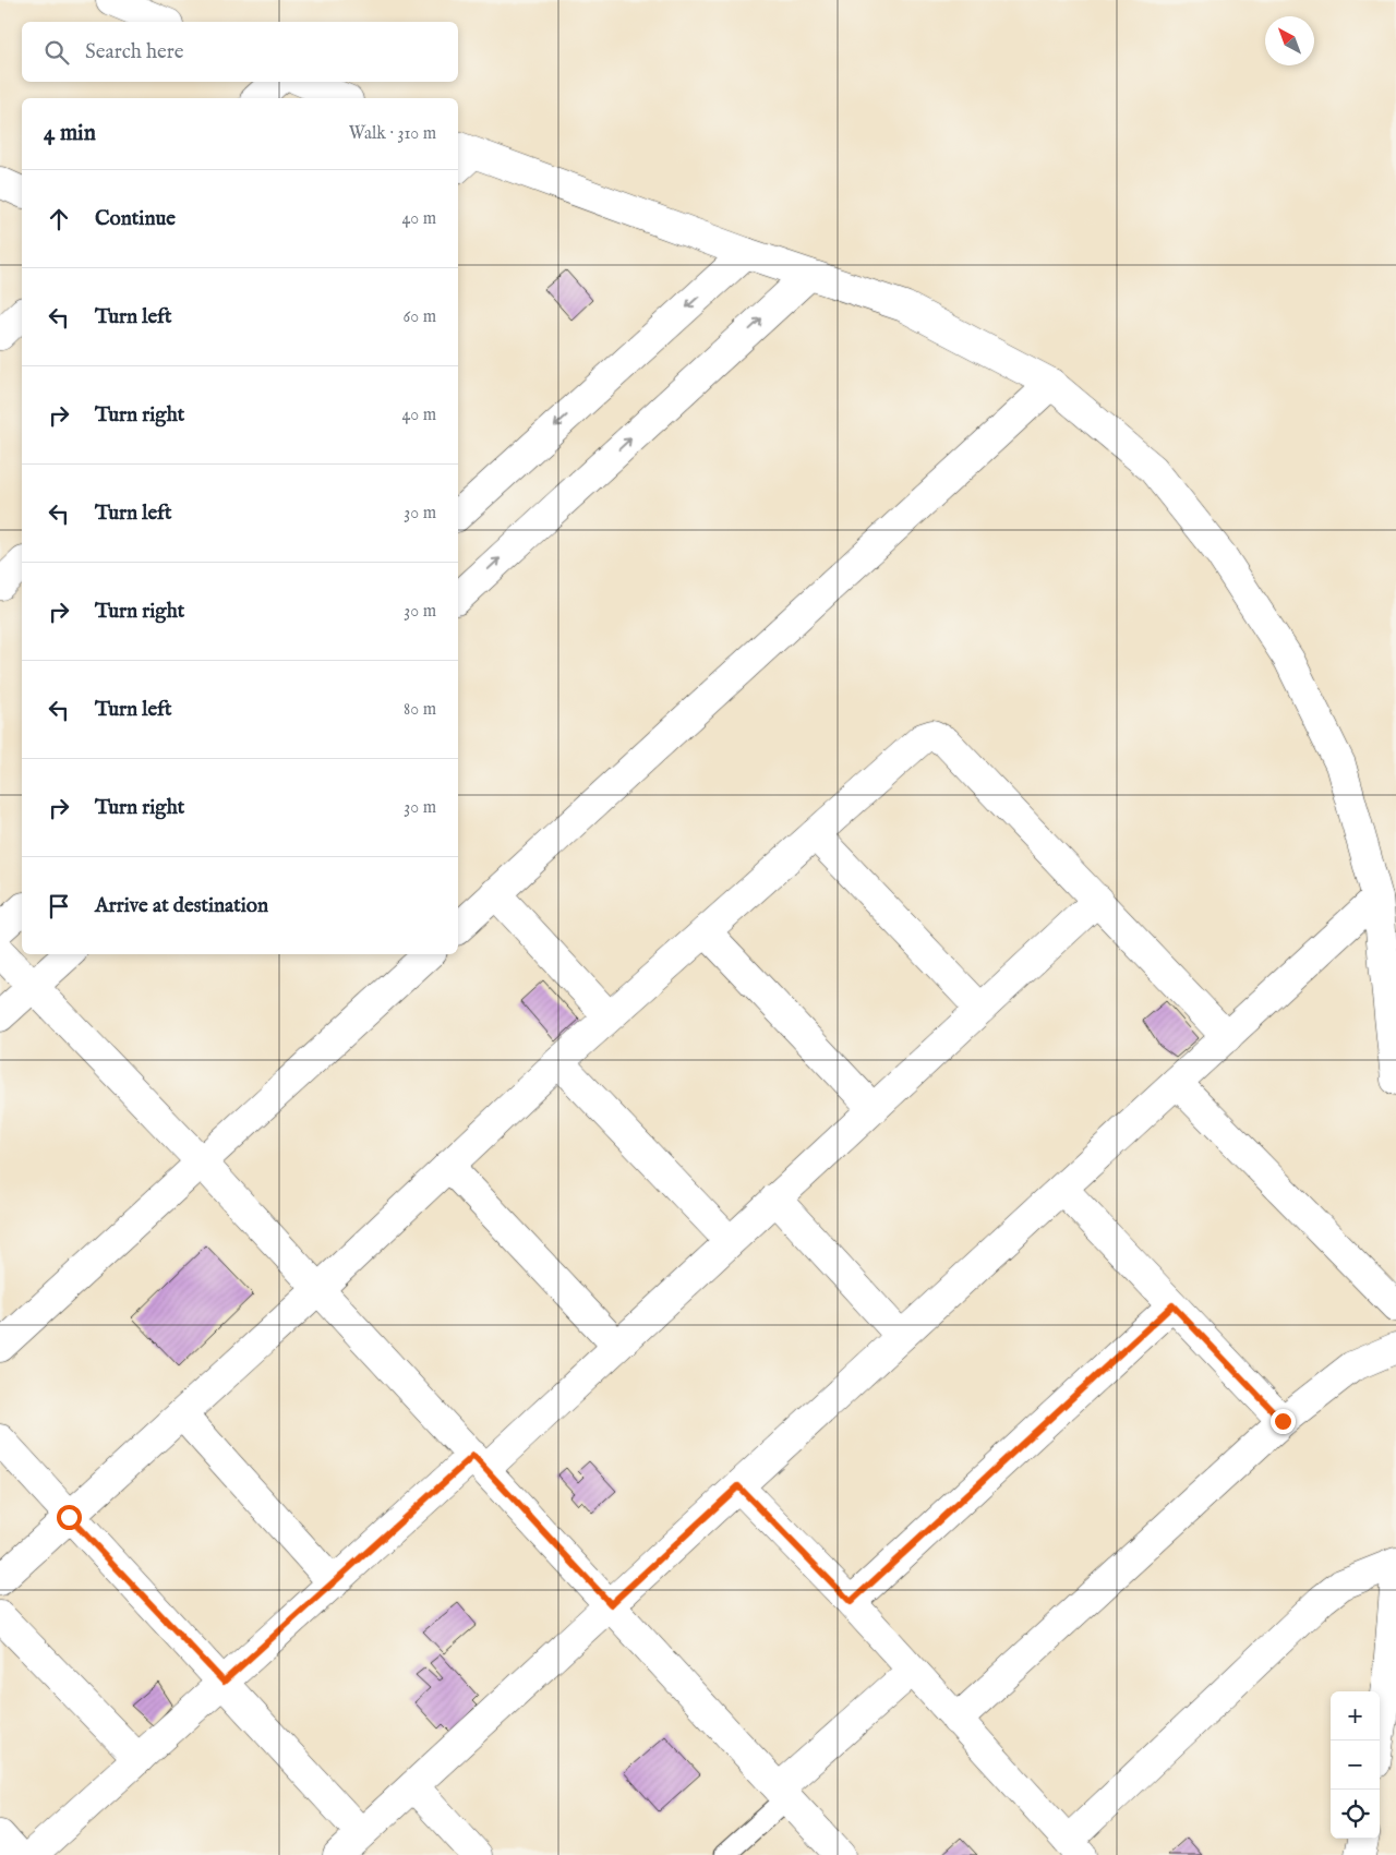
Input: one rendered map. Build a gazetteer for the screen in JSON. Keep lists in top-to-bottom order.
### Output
{
  "north": "top left",
  "page": {
    "search": "Search here",
    "heading": ["4 min", "Walk · 310 m"],
    "list": [
      ["Continue", "40 m"],
      ["Turn left", "60 m"],
      ["Turn right", "40 m"],
      ["Turn left", "30 m"],
      ["Turn right", "30 m"],
      ["Turn left", "80 m"],
      ["Turn right", "30 m"],
      "Arrive at destination"
    ],
    "map_buttons": ["+", "−"]
  }
}
